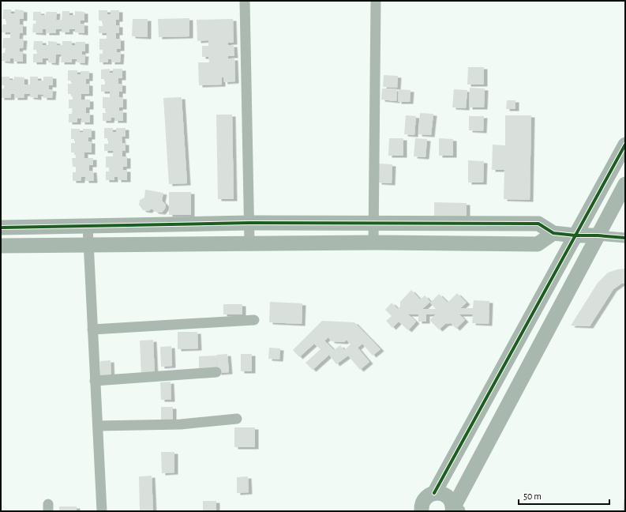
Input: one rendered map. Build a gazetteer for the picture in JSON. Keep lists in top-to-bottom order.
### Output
{
  "scale_bar": "50 m"
}
